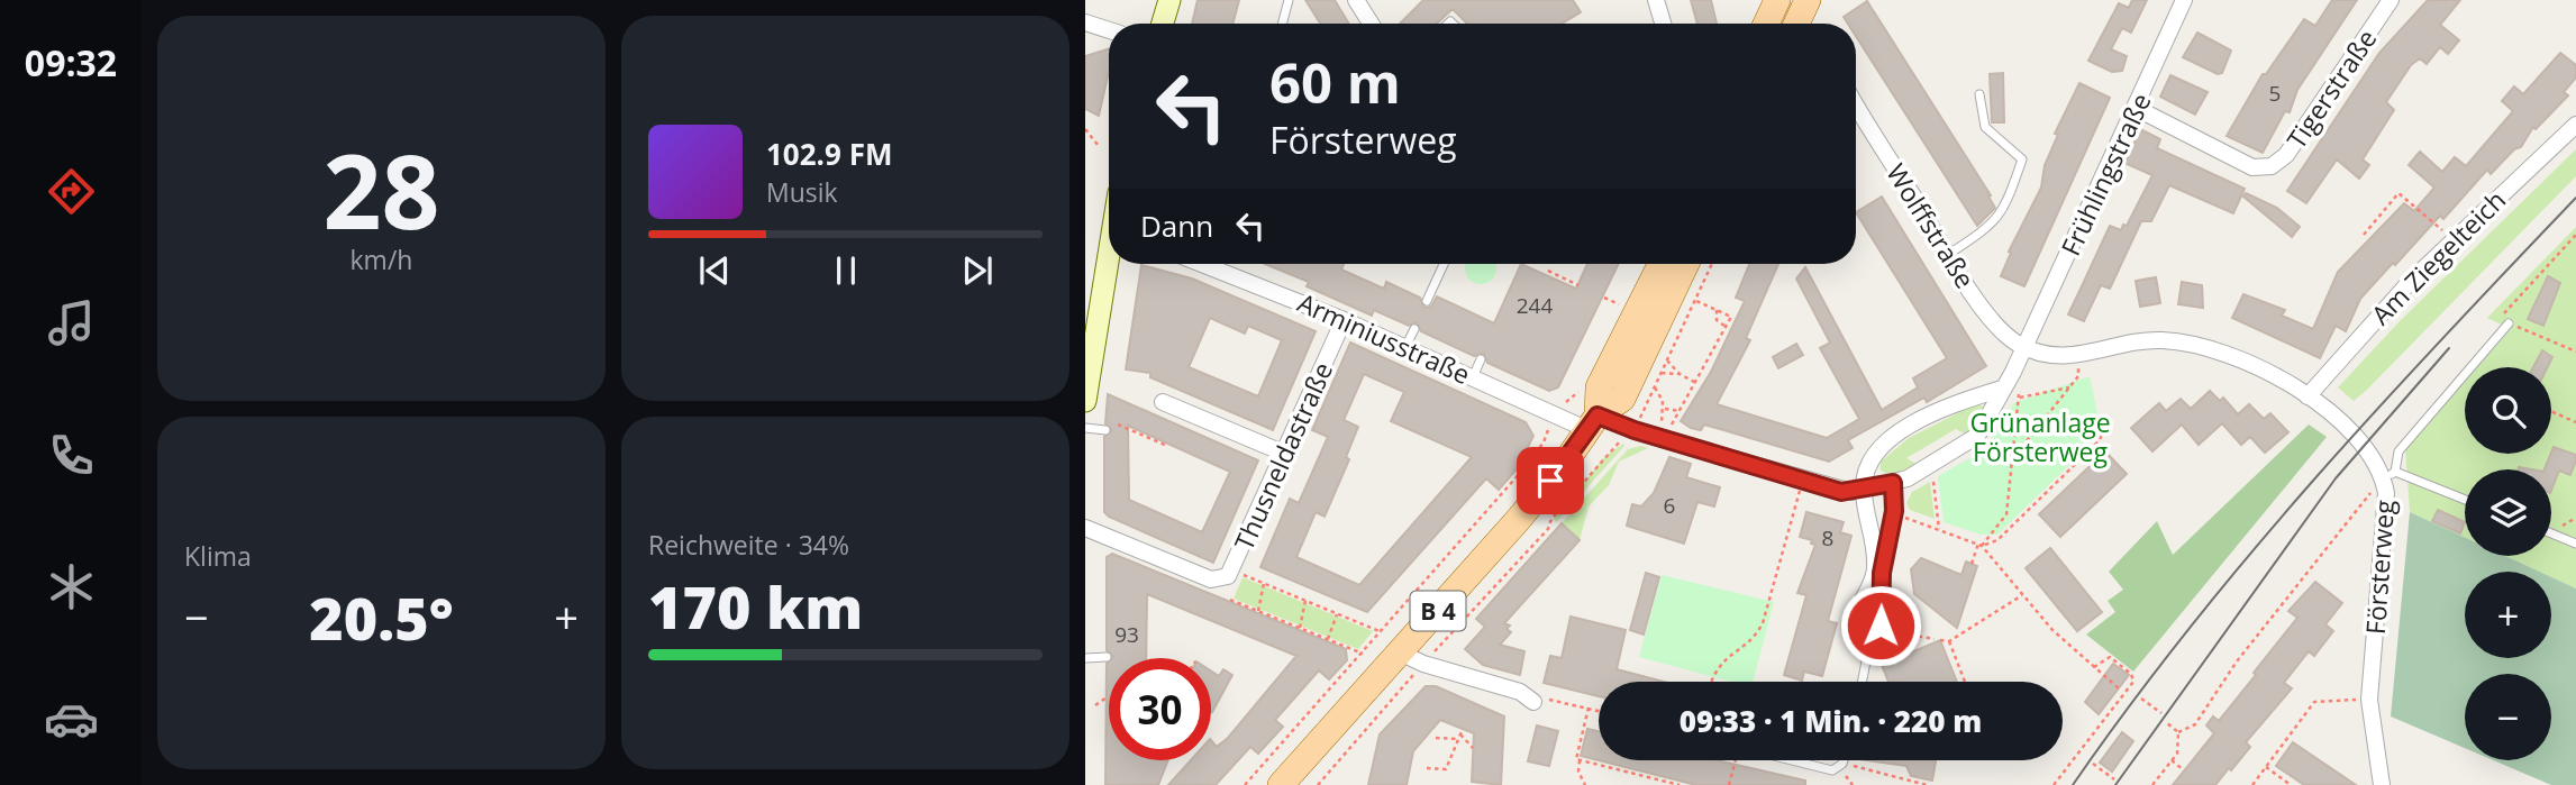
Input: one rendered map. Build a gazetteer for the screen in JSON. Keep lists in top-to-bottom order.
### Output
{
  "streets": {
    "main road": ["B 4"],
    "street": [
      "Tigerstraße",
      "Frühlingstraße",
      "Wolffstraße",
      "Am Ziegelteich",
      "Arminiusstraße",
      "Thusneldastraße",
      "Försterweg"
    ]
  },
  "crossings": [
    ["Tigerstraße", "Frühlingstraße"],
    ["Frühlingstraße", "Wolffstraße"],
    ["Frühlingstraße", "Försterweg"],
    ["Wolffstraße", "Försterweg"],
    ["Am Ziegelteich", "Försterweg"],
    ["Arminiusstraße", "Thusneldastraße"],
    ["Arminiusstraße", "B 4"]
  ],
  "parks": ["Grünanlage Försterweg"],
  "house_numbers": [
    "5",
    "244",
    "6",
    "8",
    "93"
  ],
  "page": {
    "tabs": "09:32",
    "tile": [
      ["28", "km/h"],
      "Klima",
      ["Reichweite · 34%", "170 km"]
    ],
    "turn": ["60 m", "Försterweg"],
    "song": ["102.9 FM", "Musik"],
    "then": "Dann",
    "map_buttons": ["+", "−"],
    "heat": ["−", "20.5°", "+"],
    "limit": "30",
    "trip": "09:33 · 1 Min. · 220 m"
  }
}
